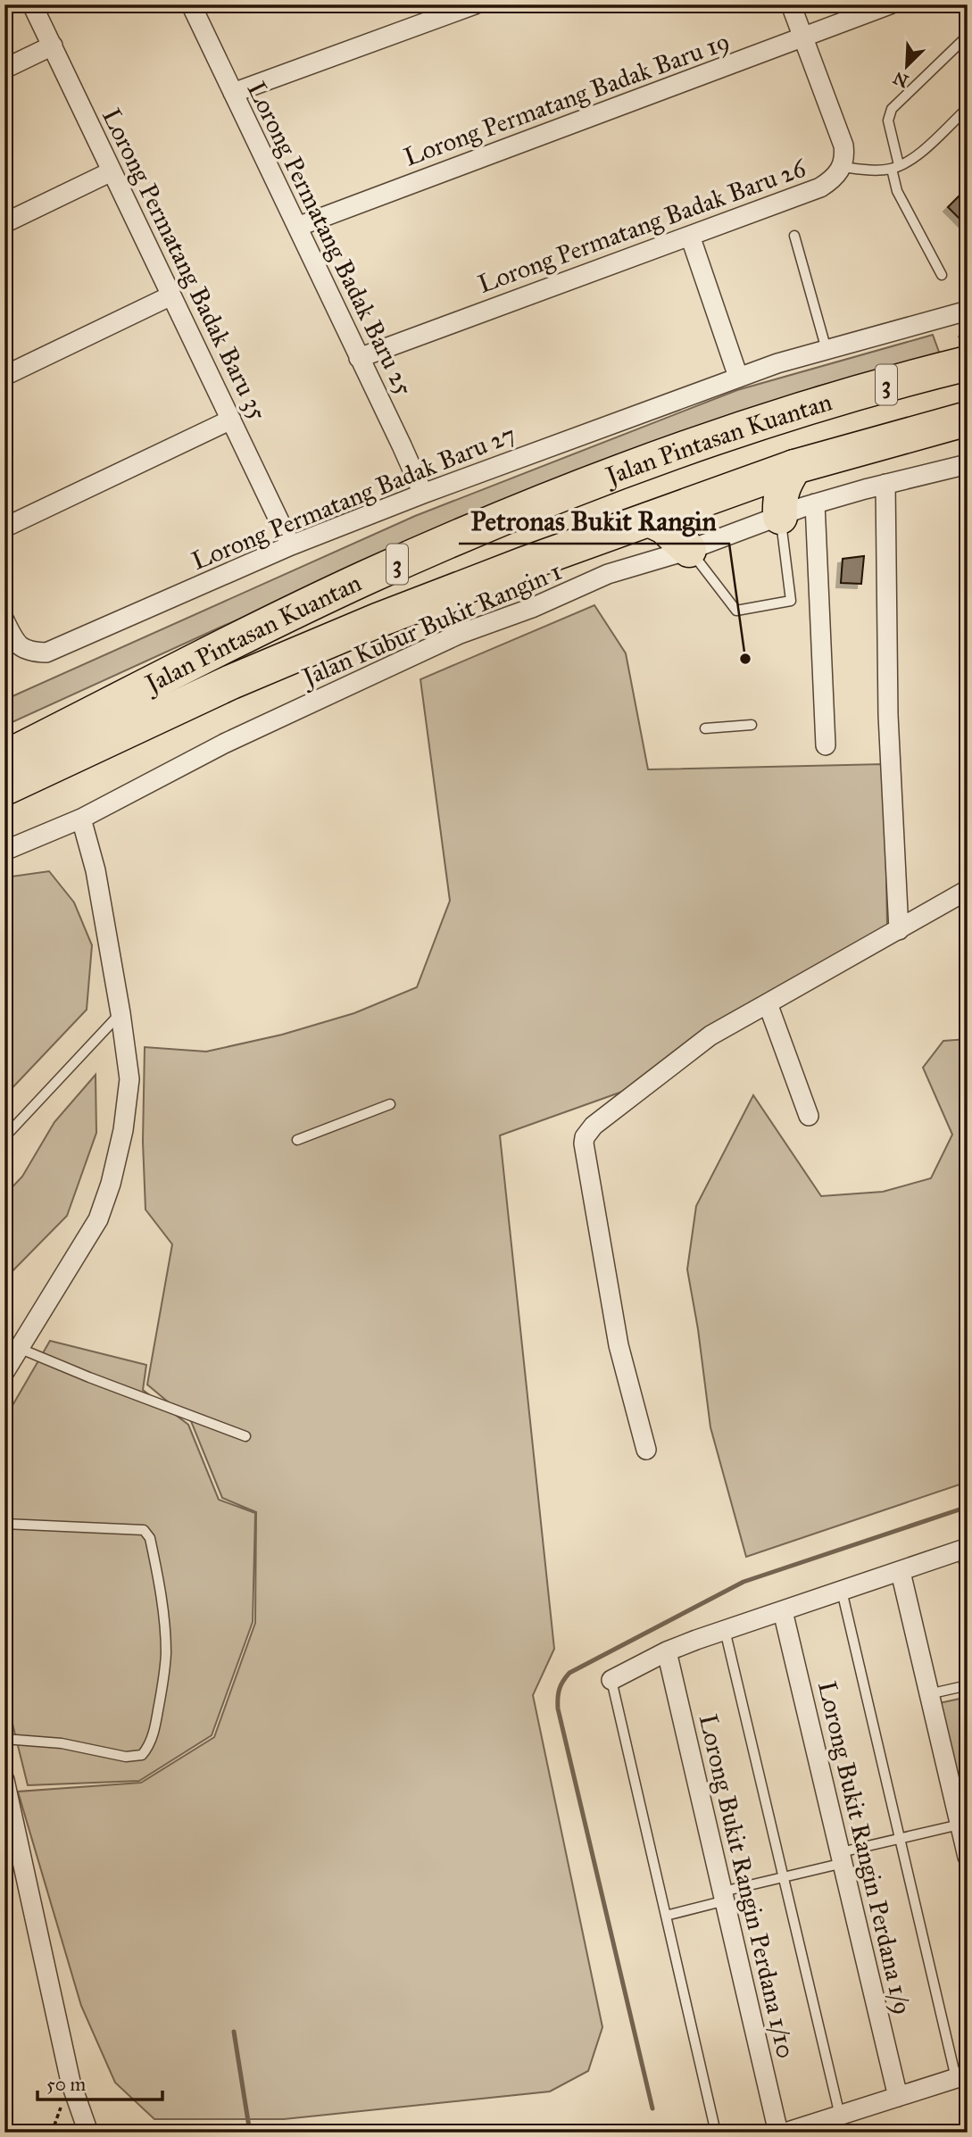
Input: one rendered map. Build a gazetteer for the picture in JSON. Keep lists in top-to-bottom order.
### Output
{
  "streets": {
    "highway": ["3", "Jalan Pintasan Kuantan"],
    "street": [
      "Lorong Permatang Badak Baru 19",
      "Lorong Permatang Badak Baru 26",
      "Lorong Permatang Badak Baru 25",
      "Lorong Permatang Badak Baru 35",
      "Lorong Permatang Badak Baru 27",
      "Jalan Kubur Bukit Rangin 1",
      "Lorong Bukit Rangin Perdana 1/9",
      "Lorong Bukit Rangin Perdana 1/10"
    ]
  },
  "crossings": [
    ["Lorong Permatang Badak Baru 19", "Lorong Permatang Badak Baru 26"],
    ["Lorong Permatang Badak Baru 19", "Lorong Permatang Badak Baru 25"],
    ["Lorong Permatang Badak Baru 26", "Lorong Permatang Badak Baru 25"],
    ["Lorong Permatang Badak Baru 25", "Lorong Permatang Badak Baru 27"],
    ["Lorong Permatang Badak Baru 35", "Lorong Permatang Badak Baru 27"]
  ],
  "places": ["Petronas Bukit Rangin"],
  "scale_bar": "50 m",
  "north": "bottom left"
}
